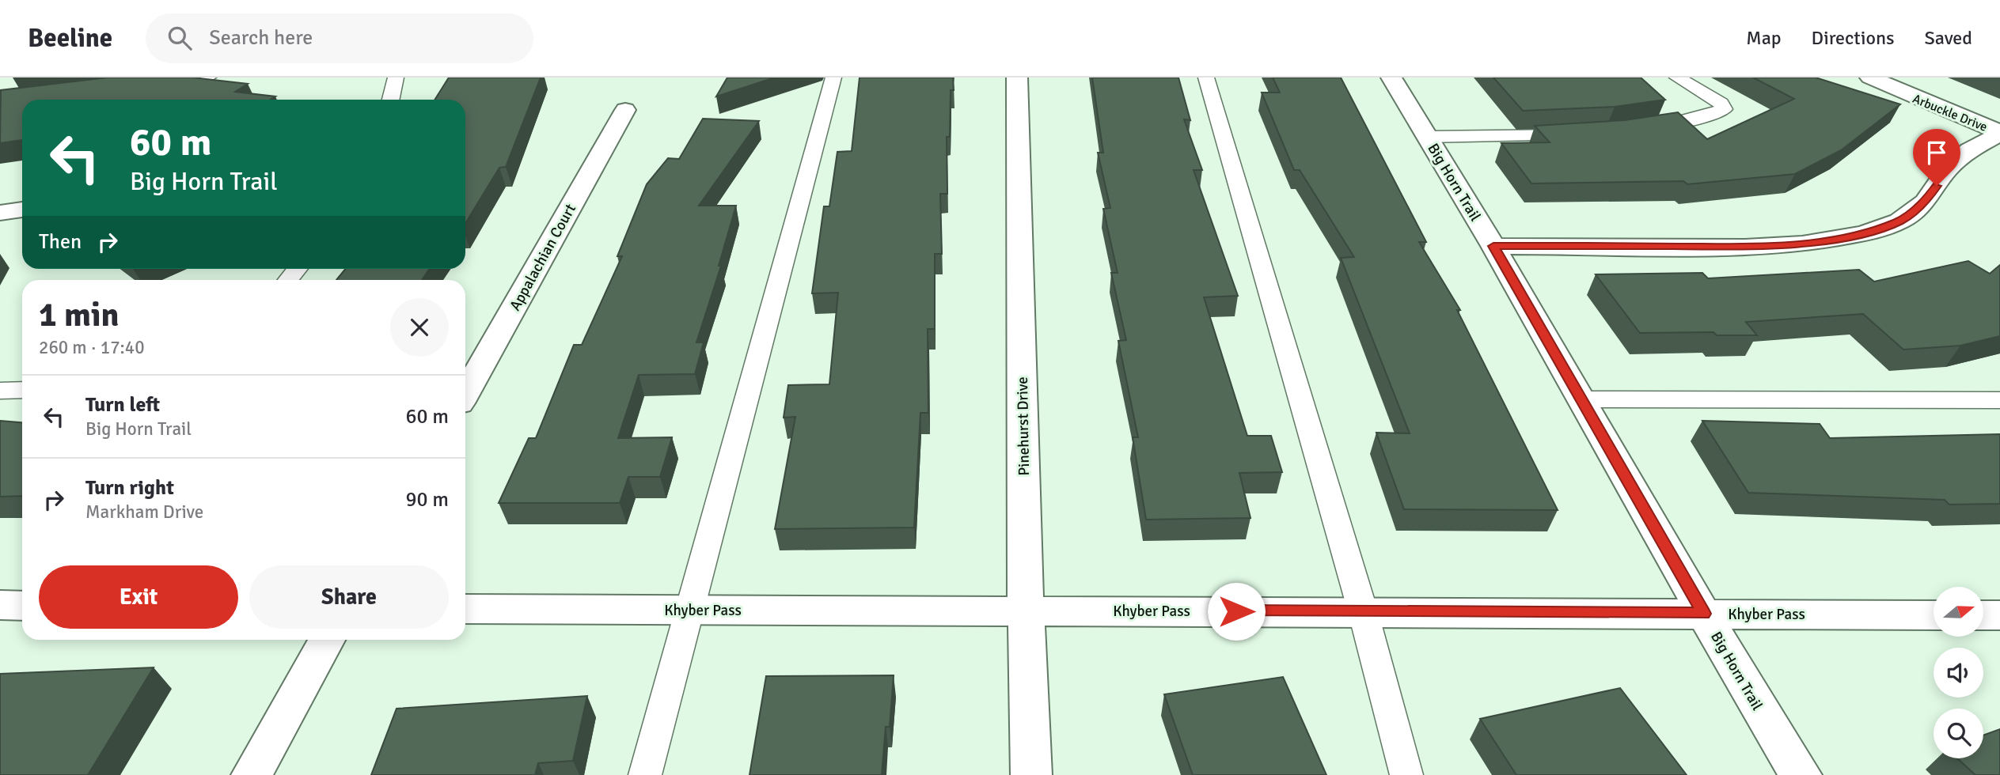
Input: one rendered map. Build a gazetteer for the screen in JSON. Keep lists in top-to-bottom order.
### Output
{
  "streets": {
    "street": [
      "Arbuckle Drive",
      "Big Horn Trail",
      "Appalachian Court",
      "Pinehurst Drive",
      "Khyber Pass"
    ]
  },
  "crossings": [
    ["Big Horn Trail", "Khyber Pass"],
    ["Pinehurst Drive", "Khyber Pass"]
  ],
  "north": "right",
  "page": {
    "header": "Beeline",
    "search": "Search here",
    "nav": ["Map", "Directions", "Saved"],
    "turn": ["60 m", "Big Horn Trail"],
    "then": "Then",
    "heading": ["1 min", "260 m · 17:40"],
    "list": [
      {
        "name": "Turn left",
        "note": "Big Horn Trail",
        "value": "60 m"
      },
      {
        "name": "Turn right",
        "note": "Markham Drive",
        "value": "90 m"
      }
    ],
    "buttons": ["Exit", "Share"]
  }
}
